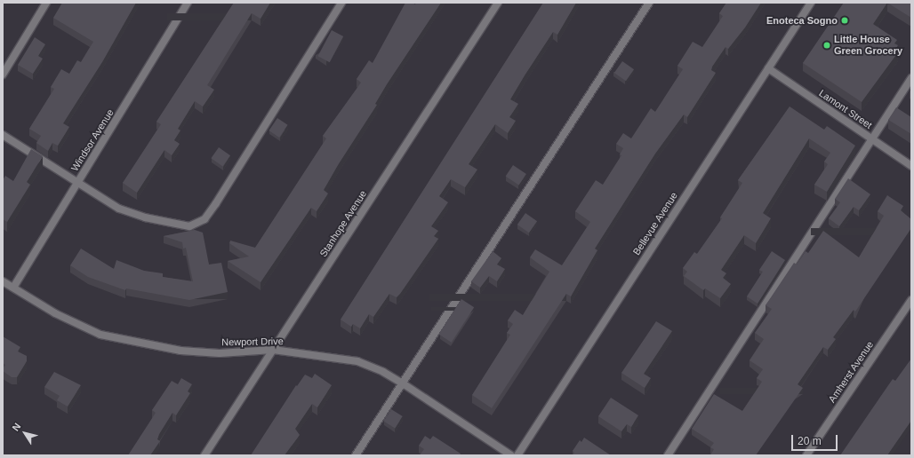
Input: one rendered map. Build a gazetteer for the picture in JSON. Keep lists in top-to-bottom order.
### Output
{
  "streets": {
    "street": [
      "Lamont Street",
      "Windsor Avenue",
      "Stanhope Avenue",
      "Bellevue Avenue",
      "Newport Drive",
      "Amherst Avenue"
    ]
  },
  "crossings": [
    ["Lamont Street", "Bellevue Avenue"],
    ["Windsor Avenue", "Newport Drive"],
    ["Stanhope Avenue", "Newport Drive"]
  ],
  "places": ["Enoteca Sogno", "Little House Green Grocery"],
  "scale_bar": "20 m",
  "north": "top left"
}
